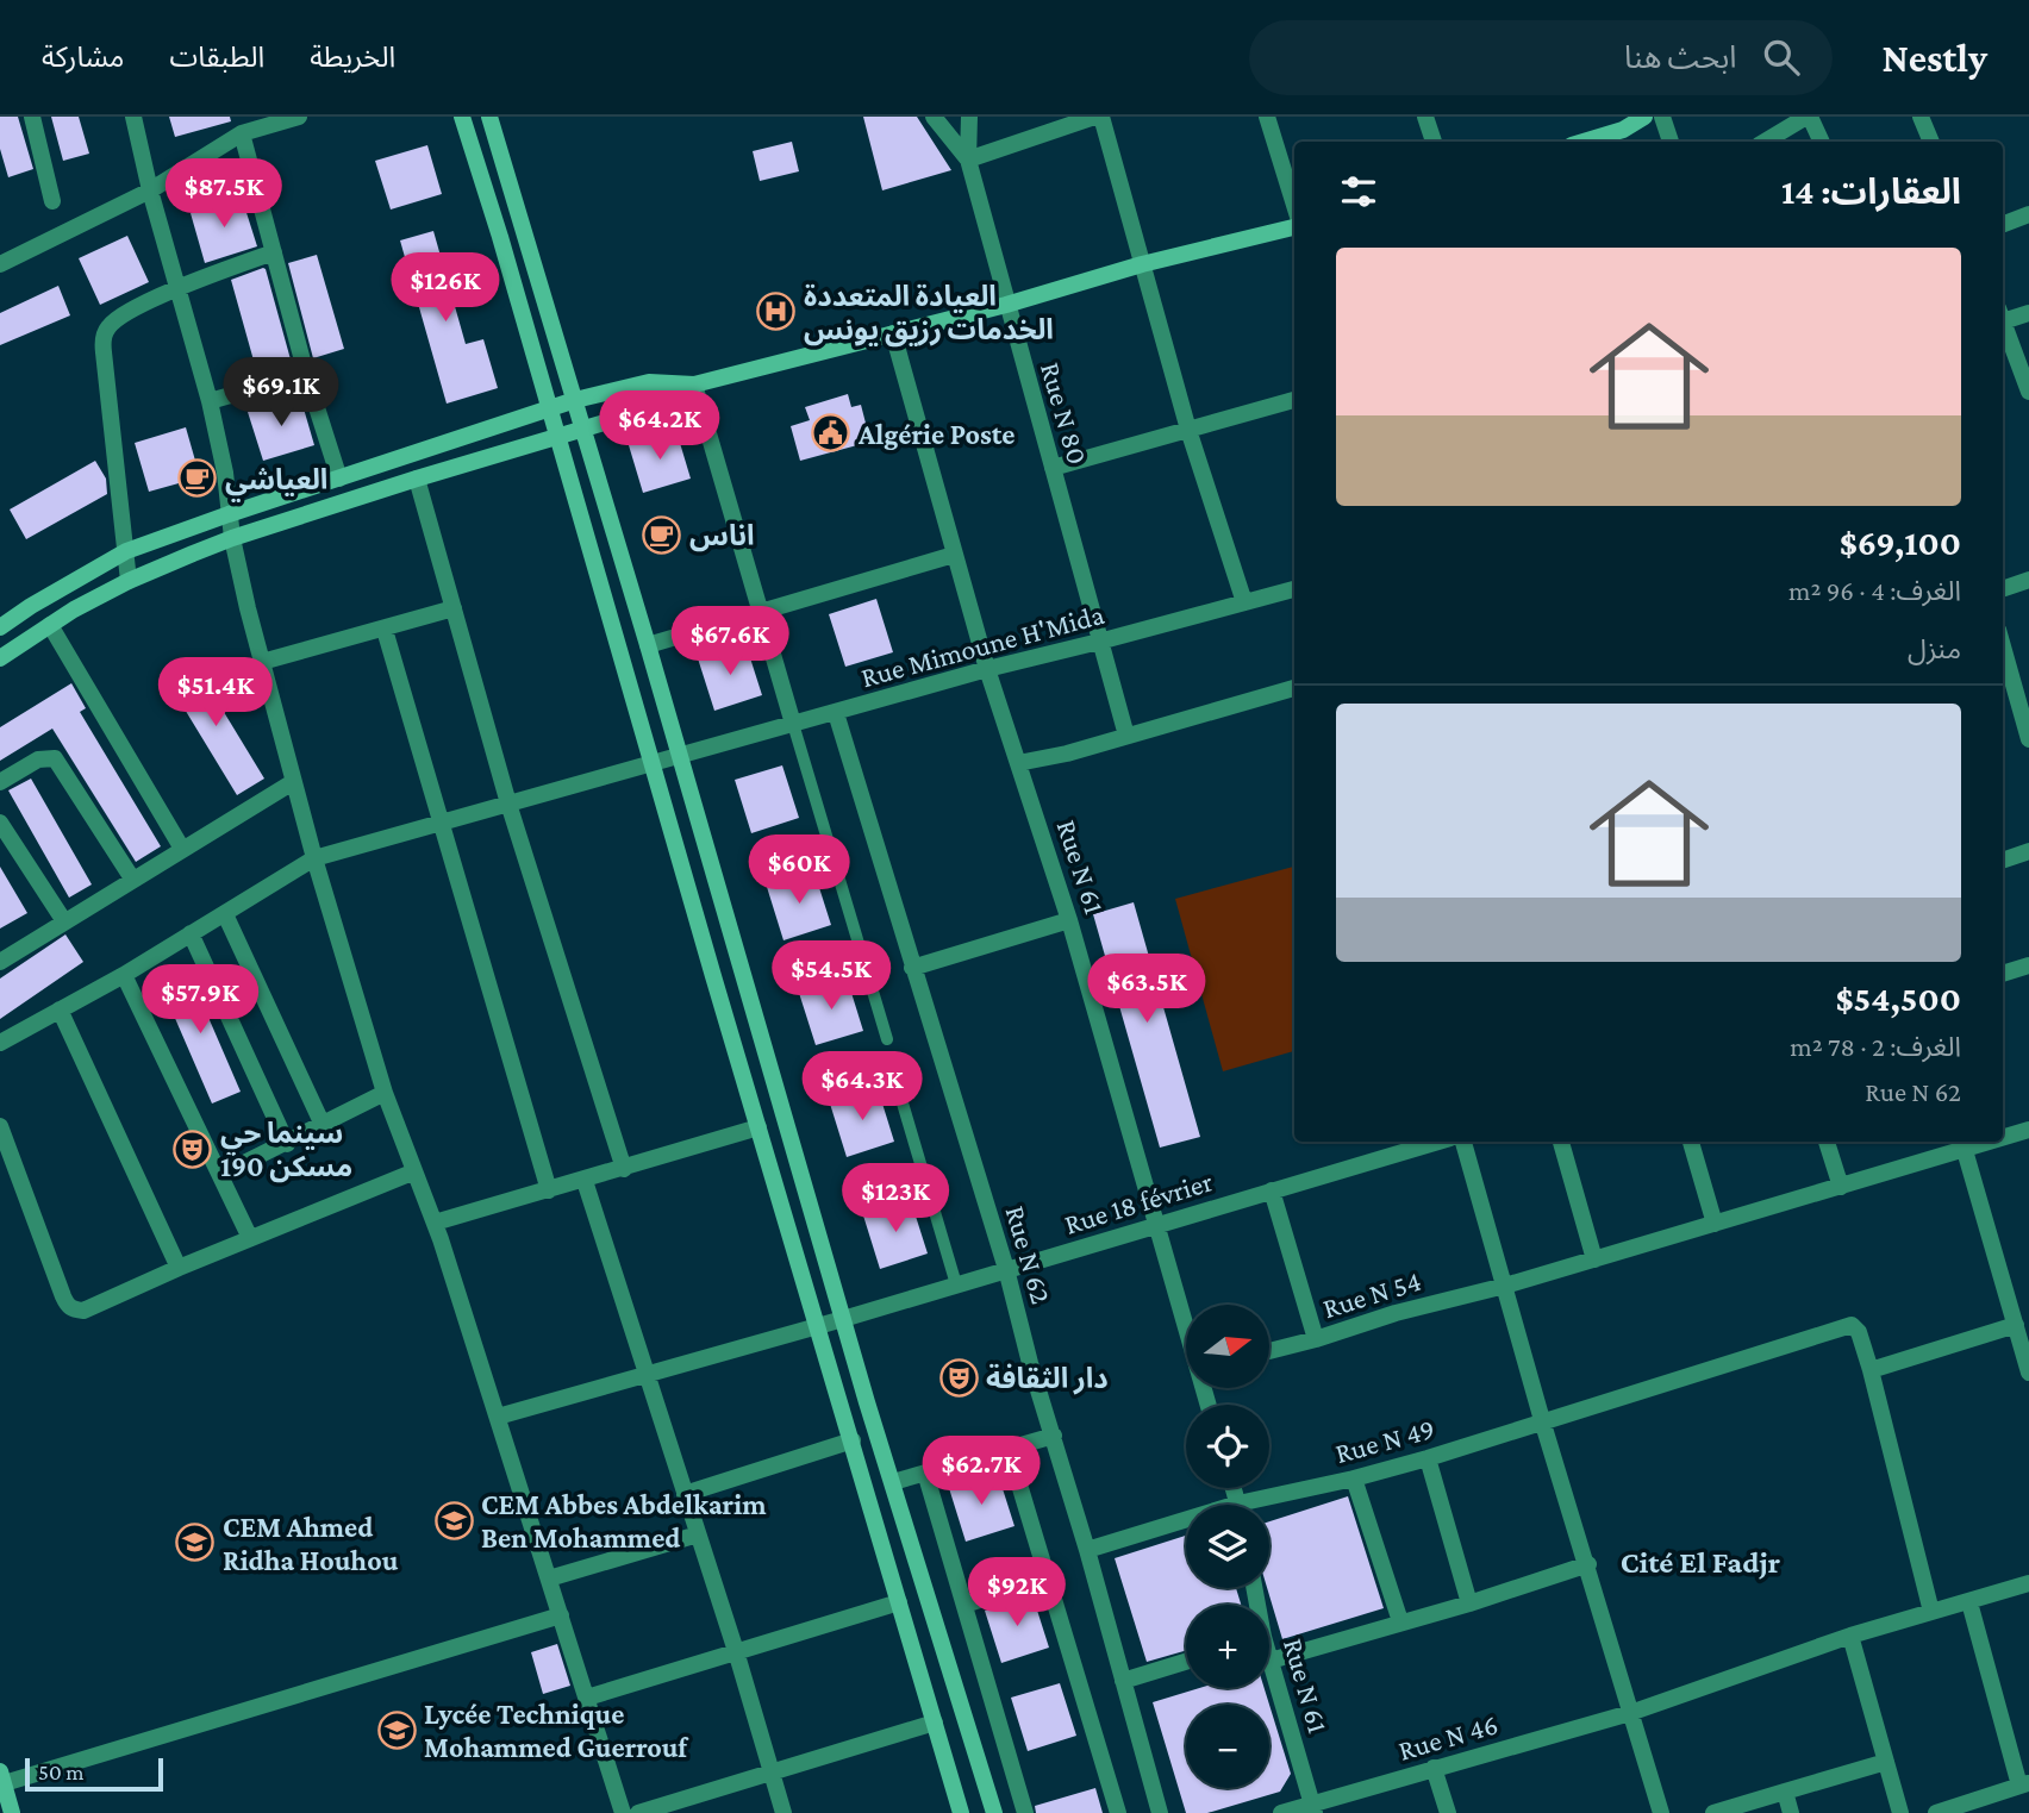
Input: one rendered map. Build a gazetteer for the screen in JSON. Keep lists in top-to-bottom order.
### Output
{
  "streets": {
    "street": [
      "Rue N 80",
      "Rue Mimoune H'Mida",
      "Rue N 61",
      "Rue 18 février",
      "Rue N 62",
      "Rue N 54",
      "Rue N 49",
      "Rue N 46"
    ]
  },
  "crossings": [
    ["Rue N 80", "Rue Mimoune H'Mida"],
    ["Rue Mimoune H'Mida", "Rue N 61"],
    ["Rue Mimoune H'Mida", "Rue N 62"],
    ["Rue N 61", "Rue 18 février"],
    ["Rue N 61", "Rue N 46"],
    ["Rue 18 février", "Rue N 62"],
    ["Rue N 62", "Rue N 49"]
  ],
  "districts": ["Cité El Fadjr"],
  "places": {
    "hospital": ["العيادة المتعددة الخدمات رزيق يونس"],
    "public building": ["Algérie Poste"],
    "cafe": ["العياشي", "اناس"],
    "theatre": ["سينما حي 190 مسكن", "دار الثقافة"],
    "school or university": ["CEM Abbes Abdelkarim Ben Mohammed", "CEM Ahmed Ridha Houhou", "Lycée Technique Mohammed Guerrouf"]
  },
  "scale_bar": "50 m",
  "north": "right",
  "page": {
    "header": "Nestly",
    "search": "ابحث هنا",
    "nav": ["الخريطة", "الطبقات", "مشاركة"],
    "heading": "العقارات: 14",
    "price": [
      "$87.5K",
      "$126K",
      "$69.1K",
      "$64.2K",
      "$67.6K",
      "$51.4K",
      "$60K",
      "$54.5K",
      "$63.5K",
      "$57.9K",
      "$64.3K",
      "$123K",
      "$62.7K",
      "$92K"
    ],
    "list": [
      {
        "name": "$69,100",
        "note": "الغرف: 4 · 96 m² · منزل"
      },
      {
        "name": "$54,500",
        "note": "الغرف: 2 · 78 m² · Rue N 62"
      }
    ],
    "map_buttons": ["+", "−"],
    "scale": "50 m"
  }
}
